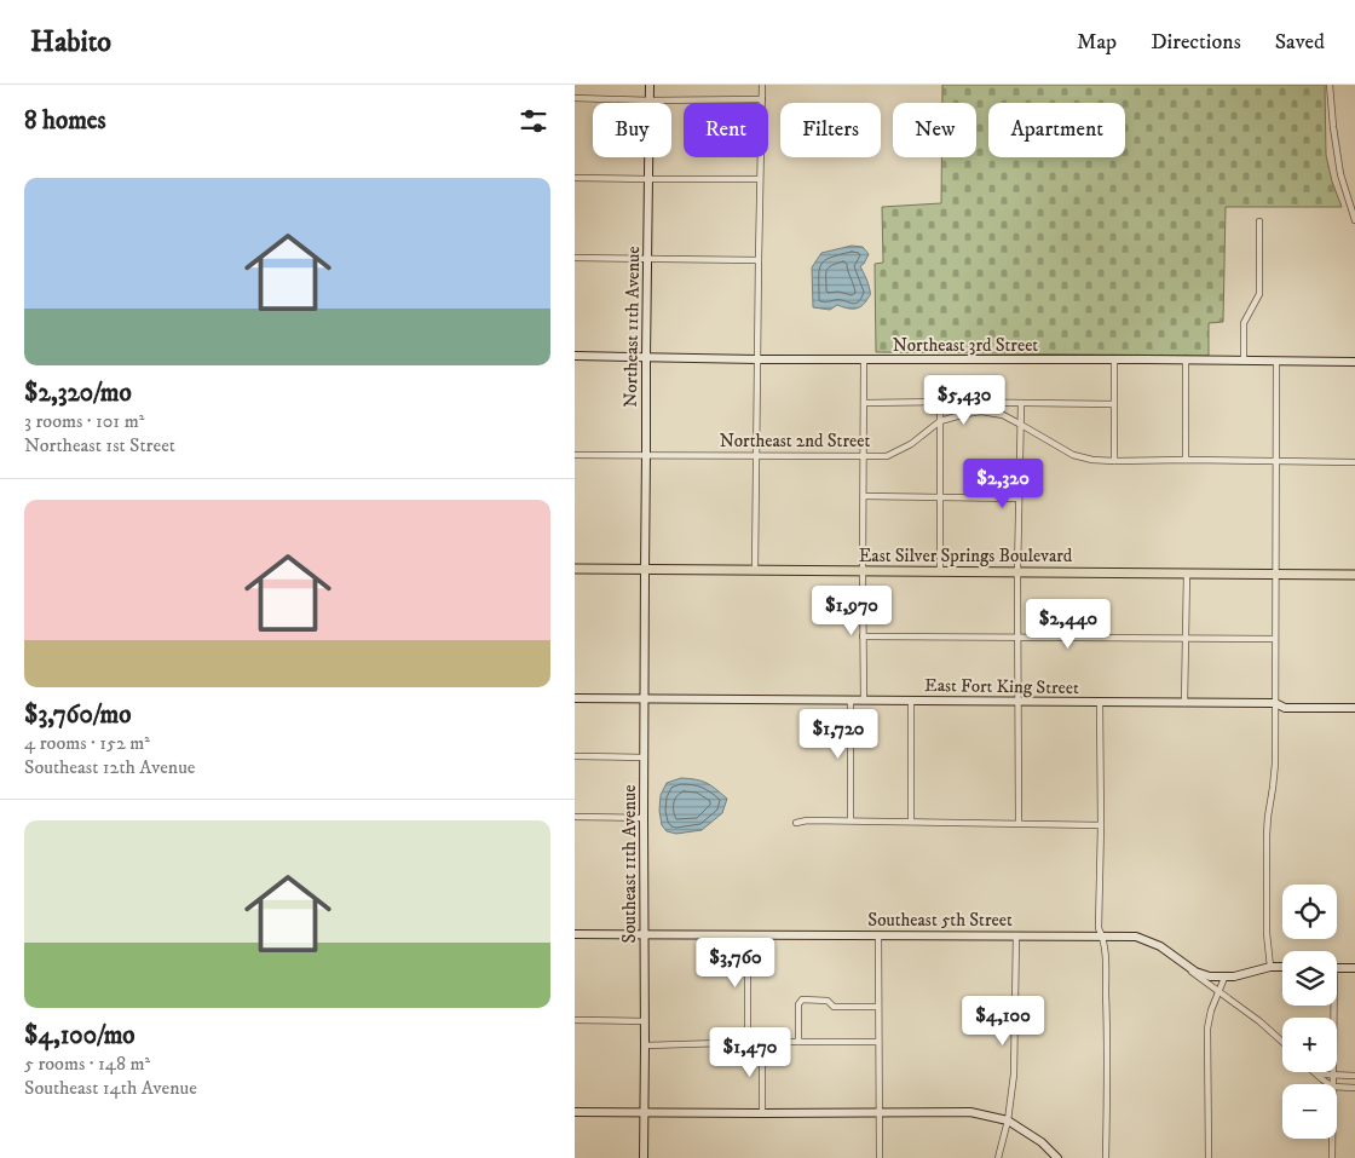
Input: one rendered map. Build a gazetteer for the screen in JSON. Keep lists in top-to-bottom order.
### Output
{
  "streets": {
    "main road": ["East Silver Springs Boulevard"],
    "street": [
      "Northeast 11th Avenue",
      "Northeast 3rd Street",
      "Northeast 2nd Street",
      "East Fort King Street",
      "Southeast 11th Avenue",
      "Southeast 5th Street"
    ]
  },
  "crossings": [
    ["Northeast 11th Avenue", "Northeast 3rd Street"],
    ["Northeast 11th Avenue", "Northeast 2nd Street"],
    ["Northeast 11th Avenue", "East Silver Springs Boulevard"],
    ["Northeast 11th Avenue", "Southeast 11th Avenue"],
    ["East Silver Springs Boulevard", "Southeast 11th Avenue"],
    ["East Fort King Street", "Southeast 11th Avenue"],
    ["Southeast 11th Avenue", "Southeast 5th Street"]
  ],
  "page": {
    "header": "Habito",
    "nav": ["Map", "Directions", "Saved"],
    "heading": "8 homes",
    "chip": [
      "Buy",
      "Rent",
      "Filters",
      "New",
      "Apartment"
    ],
    "list": [
      {
        "name": "$2,320/mo",
        "note": "3 rooms · 101 m² · Northeast 1st Street"
      },
      {
        "name": "$3,760/mo",
        "note": "4 rooms · 152 m² · Southeast 12th Avenue"
      },
      {
        "name": "$4,100/mo",
        "note": "5 rooms · 148 m² · Southeast 14th Avenue"
      }
    ],
    "price": [
      "$5,430",
      "$2,320",
      "$1,970",
      "$2,440",
      "$1,720",
      "$3,760",
      "$4,100",
      "$1,470"
    ],
    "map_buttons": ["+", "−"]
  }
}
